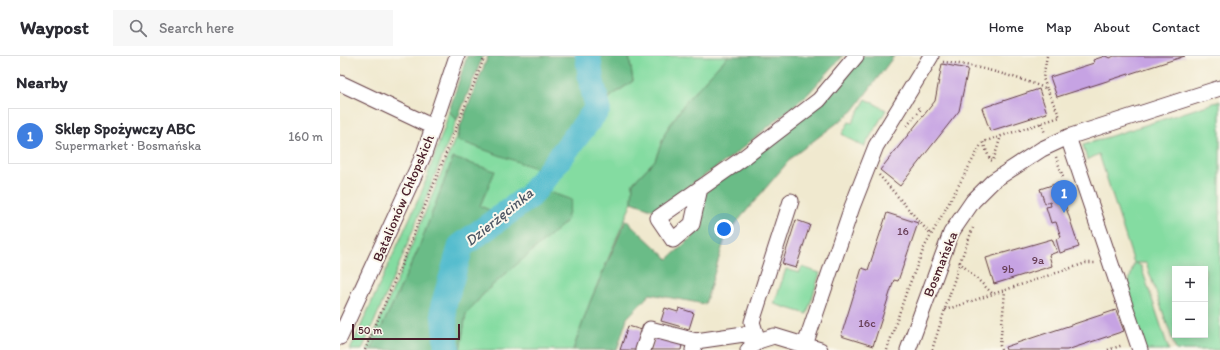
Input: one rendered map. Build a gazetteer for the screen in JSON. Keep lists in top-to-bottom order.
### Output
{
  "streets": {
    "street": ["Batalionów Chłopskich", "Bosmańska"]
  },
  "water": ["Dzierżęcinka"],
  "house_numbers": [
    "16",
    "9a",
    "9b",
    "16c"
  ],
  "scale_bar": "50 m",
  "page": {
    "header": "Waypost",
    "search": "Search here",
    "nav": [
      "Home",
      "Map",
      "About",
      "Contact"
    ],
    "heading": "Nearby",
    "list": [
      {
        "mark": "1",
        "name": "Sklep Spożywczy ABC",
        "note": "Supermarket · Bosmańska",
        "value": "160 m"
      }
    ],
    "pins": "1",
    "map_buttons": ["+", "−"],
    "scale": "50 m"
  }
}
